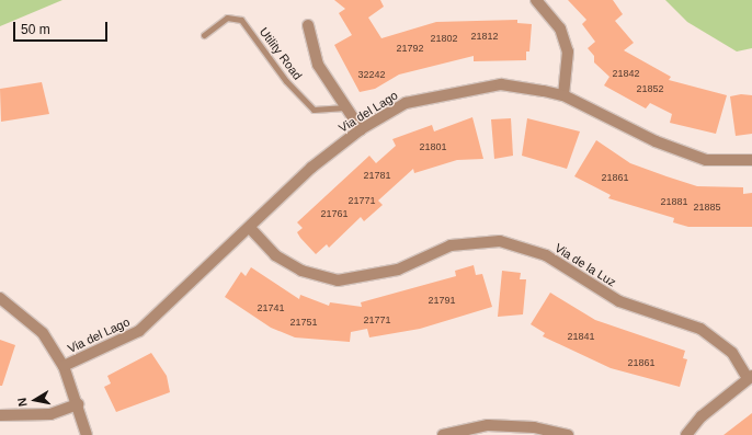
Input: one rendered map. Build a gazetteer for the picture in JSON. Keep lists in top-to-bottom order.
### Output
{
  "streets": {
    "street": ["Via del Lago", "Via de la Luz"],
    "lane": ["Utility Road"]
  },
  "crossings": [
    ["Via del Lago", "Via de la Luz"]
  ],
  "house_numbers": [
    "21812",
    "21802",
    "21792",
    "21842",
    "32242",
    "21852",
    "21801",
    "21781",
    "21861",
    "21771",
    "21881",
    "21885",
    "21761",
    "21791",
    "21741",
    "21771",
    "21751",
    "21841",
    "21861"
  ],
  "scale_bar": "50 m",
  "north": "left"
}
